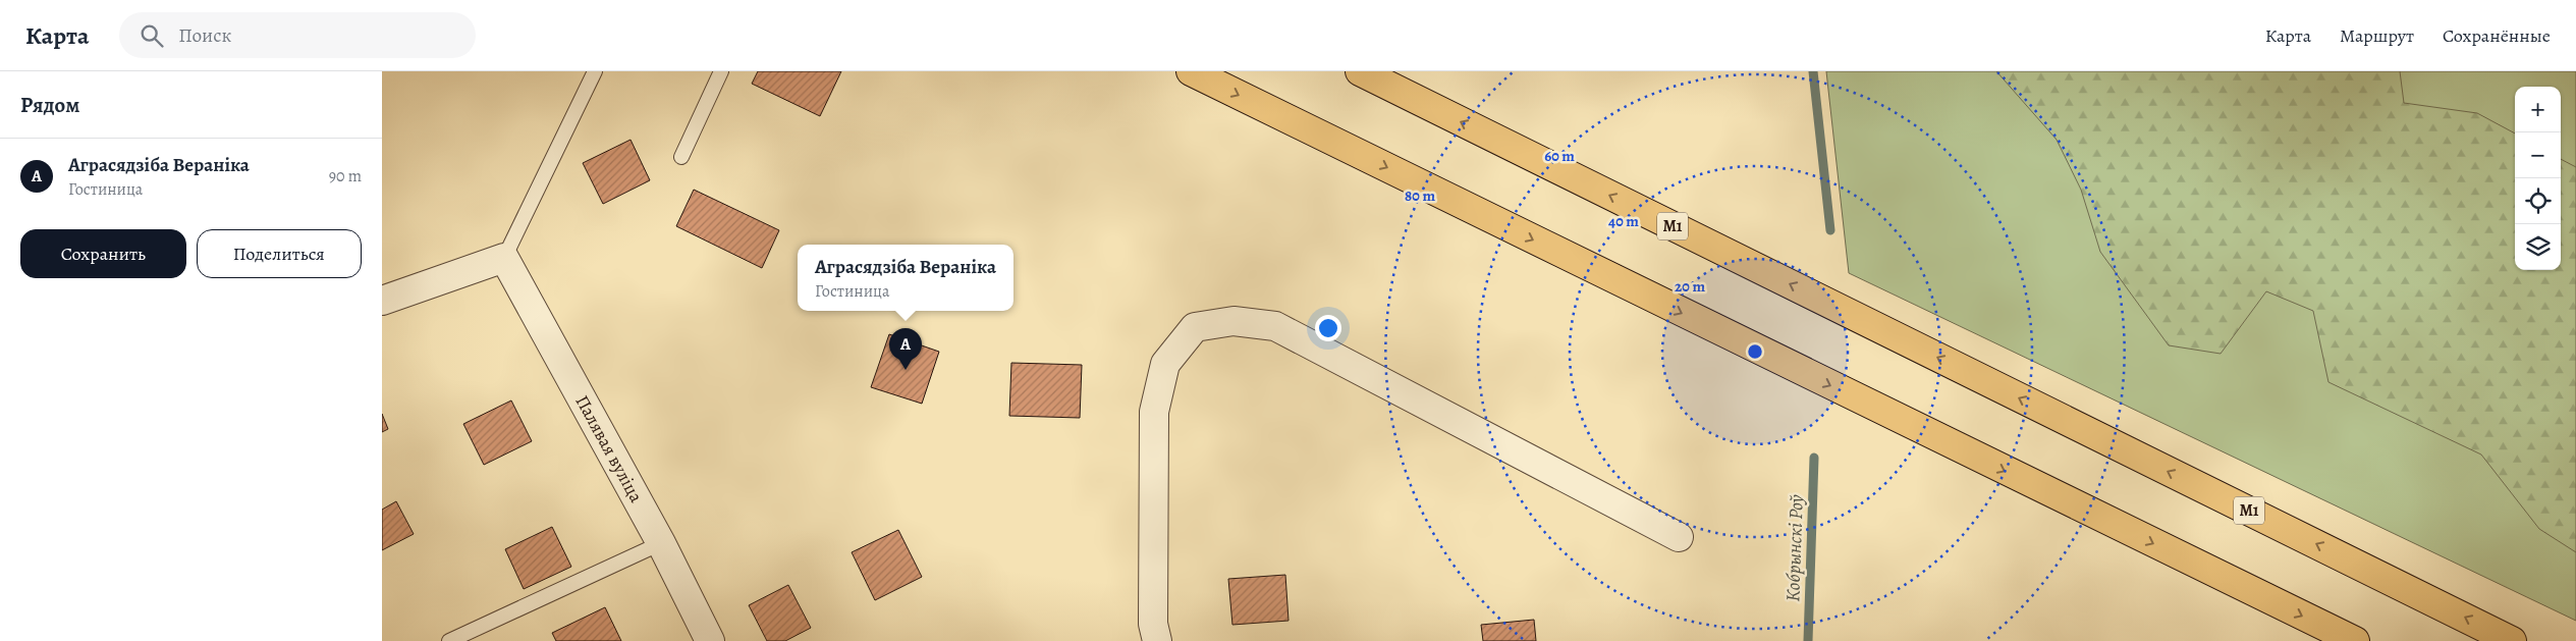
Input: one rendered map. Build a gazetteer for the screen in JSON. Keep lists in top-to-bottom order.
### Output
{
  "streets": {
    "highway": ["М1"],
    "street": ["Палявая вуліца"]
  },
  "water": ["Кобрынскі Роў"],
  "page": {
    "header": "Карта",
    "search": "Поиск",
    "nav": ["Карта", "Маршрут", "Сохранённые"],
    "heading": "Рядом",
    "map_buttons": ["+", "−"],
    "list": [
      {
        "mark": "A",
        "name": "Аграсядзіба Вераніка",
        "note": "Гостиница",
        "value": "90 m"
      }
    ],
    "buttons": ["Сохранить", "Поделиться"],
    "popup": ["Аграсядзіба Вераніка", "Гостиница"],
    "pins": "A"
  },
  "rings": [
    "60 m",
    "80 m",
    "40 m",
    "20 m"
  ]
}
